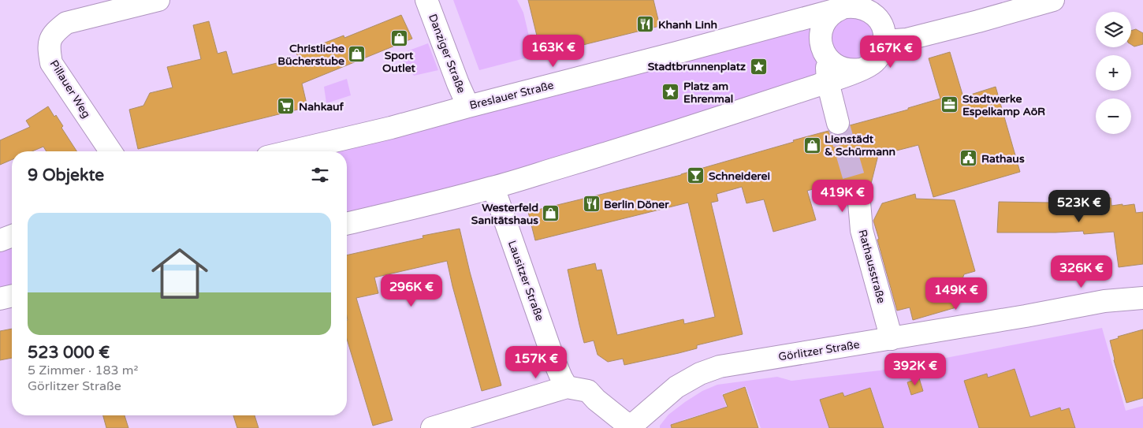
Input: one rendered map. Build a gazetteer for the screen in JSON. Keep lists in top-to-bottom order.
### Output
{
  "streets": {
    "street": [
      "Danziger Straße",
      "Pillauer Weg",
      "Breslauer Straße",
      "Rathausstraße",
      "Lausitzer Straße",
      "Görlitzer Straße"
    ]
  },
  "crossings": [
    ["Danziger Straße", "Breslauer Straße"],
    ["Rathausstraße", "Görlitzer Straße"]
  ],
  "places": {
    "restaurant": ["Khanh Linh", "Berlin Döner"],
    "shop": [
      "Sport Outlet",
      "Christliche Bücherstube",
      "Lienstädt & Schürmann",
      "Westerfeld Sanitätshaus"
    ],
    "place": ["Stadtbrunnenplatz", "Platz am Ehrenmal"],
    "office": ["Stadtwerke Espelkamp AöR"],
    "supermarket": ["Nahkauf"],
    "public building": ["Rathaus"],
    "bar": ["Schneiderei"]
  },
  "page": {
    "map_buttons": ["+", "−"],
    "price": [
      "163K €",
      "167K €",
      "419K €",
      "523K €",
      "326K €",
      "296K €",
      "149K €",
      "157K €",
      "392K €"
    ],
    "heading": "9 Objekte",
    "list": [
      {
        "name": "523 000 €",
        "note": "5 Zimmer · 183 m² · Görlitzer Straße"
      }
    ]
  }
}
